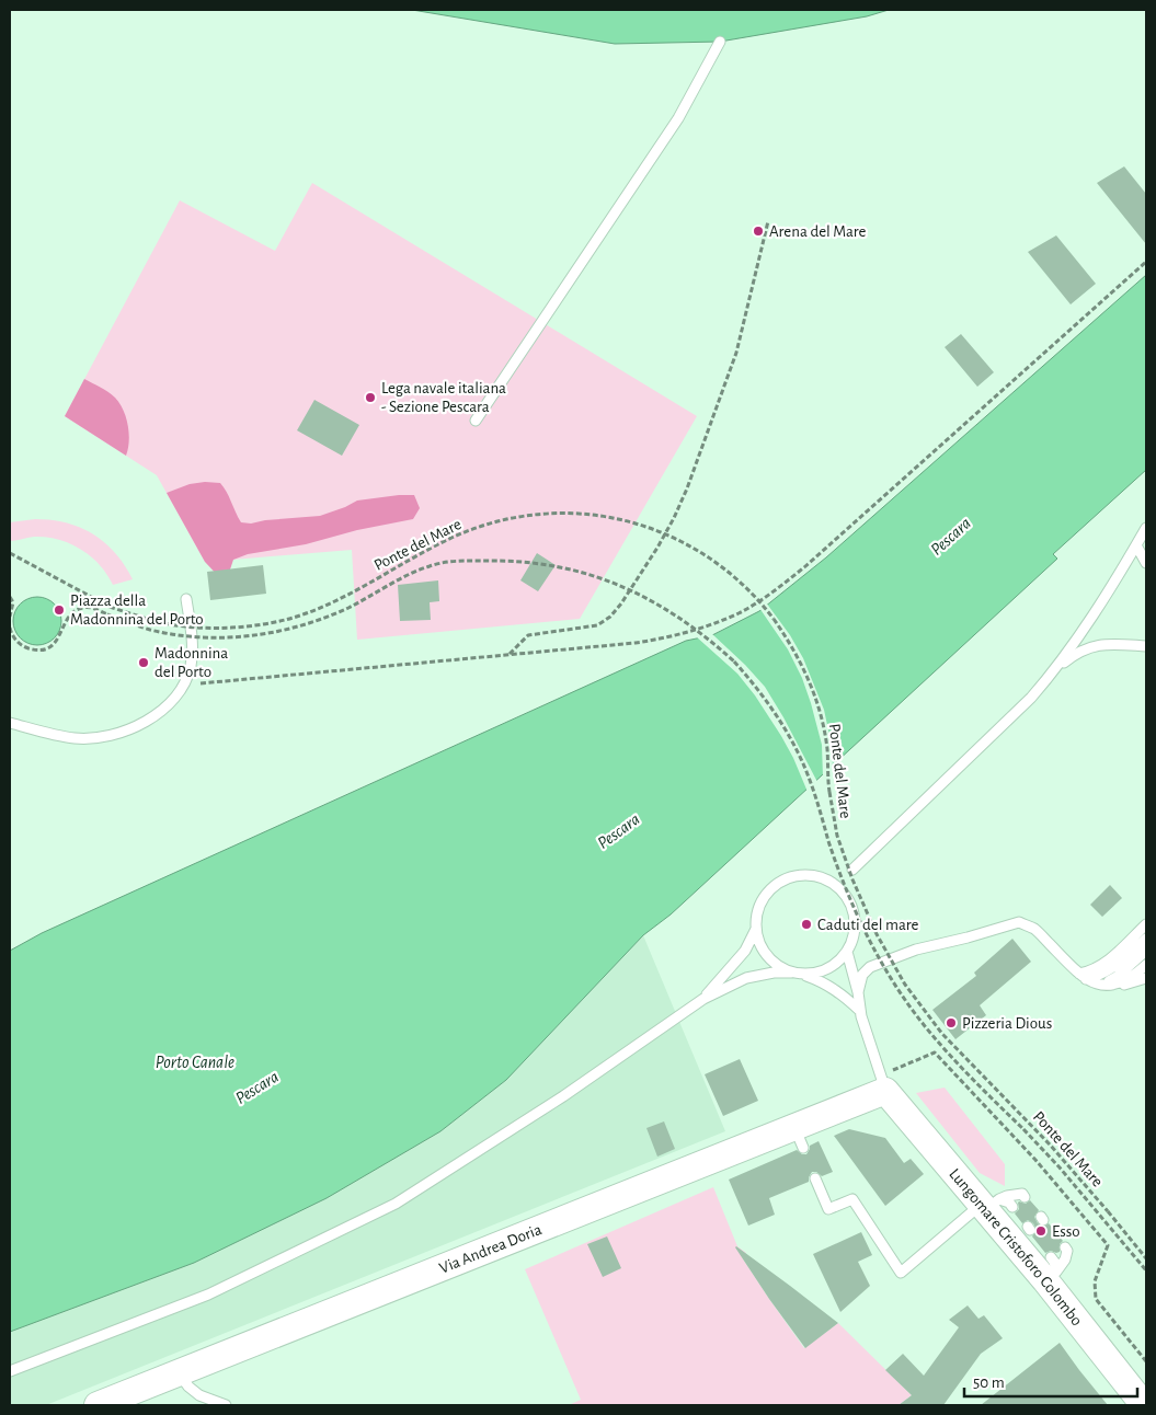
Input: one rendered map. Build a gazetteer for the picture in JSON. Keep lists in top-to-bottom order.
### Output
{
  "streets": {
    "street": ["Via Andrea Doria", "Lungomare Cristoforo Colombo"],
    "path": ["Ponte del Mare"]
  },
  "crossings": [
    ["Via Andrea Doria", "Lungomare Cristoforo Colombo"]
  ],
  "water": ["Pescara", "Porto Canale"],
  "places": [
    "Arena del Mare",
    "Lega navale italiana - Sezione Pescara",
    "Piazza della Madonnina del Porto",
    "Madonnina del Porto",
    "Caduti del mare",
    "Pizzeria Dious",
    "Esso"
  ],
  "scale_bar": "50 m"
}
